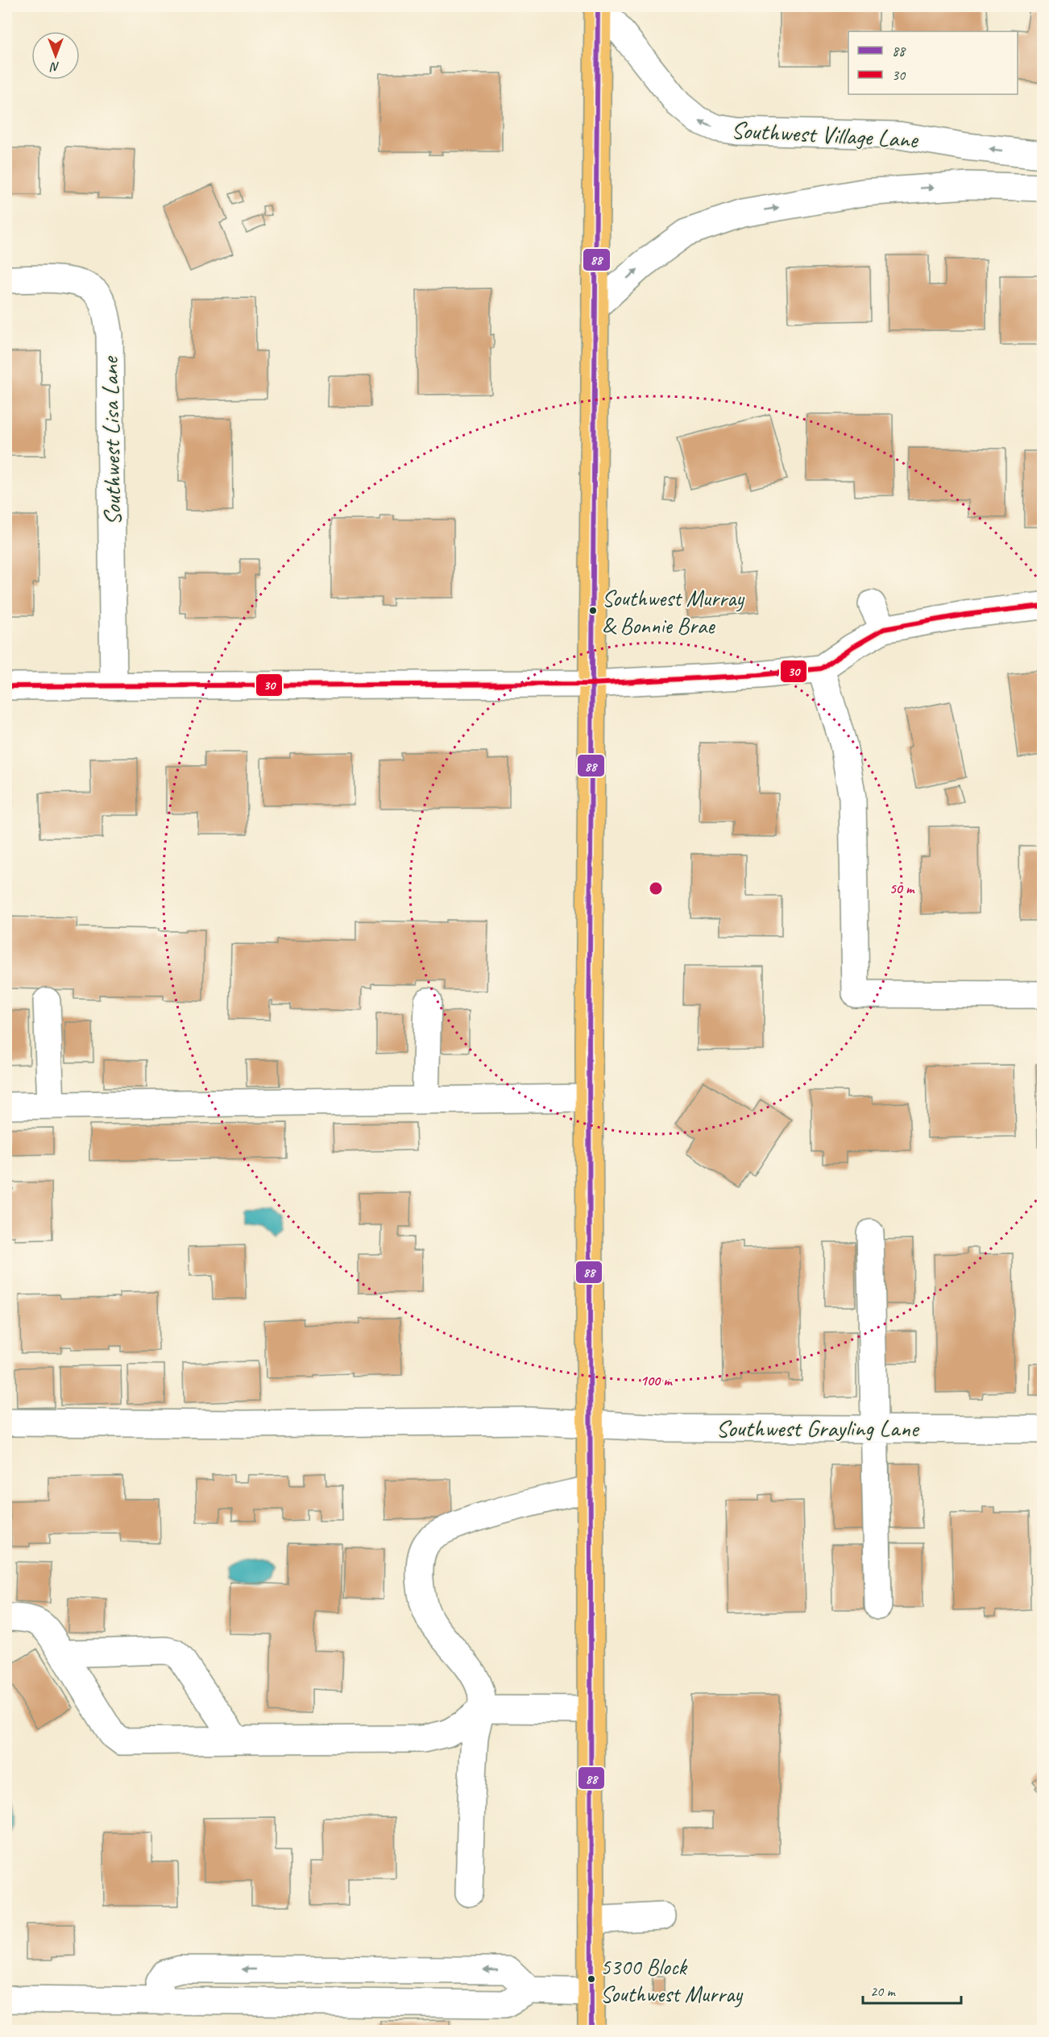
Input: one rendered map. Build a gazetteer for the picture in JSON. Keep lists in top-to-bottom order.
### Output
{
  "streets": {
    "street": ["Southwest Village Lane", "Southwest Lisa Lane", "Southwest Grayling Lane"]
  },
  "places": ["Southwest Murray & Bonnie Brae", "5300 Block Southwest Murray"],
  "lines": ["transit line 88", "transit line 30"],
  "legend": ["88", "30"],
  "scale_bar": "20 m",
  "north": "bottom",
  "rings": ["50 m", "100 m"]
}
